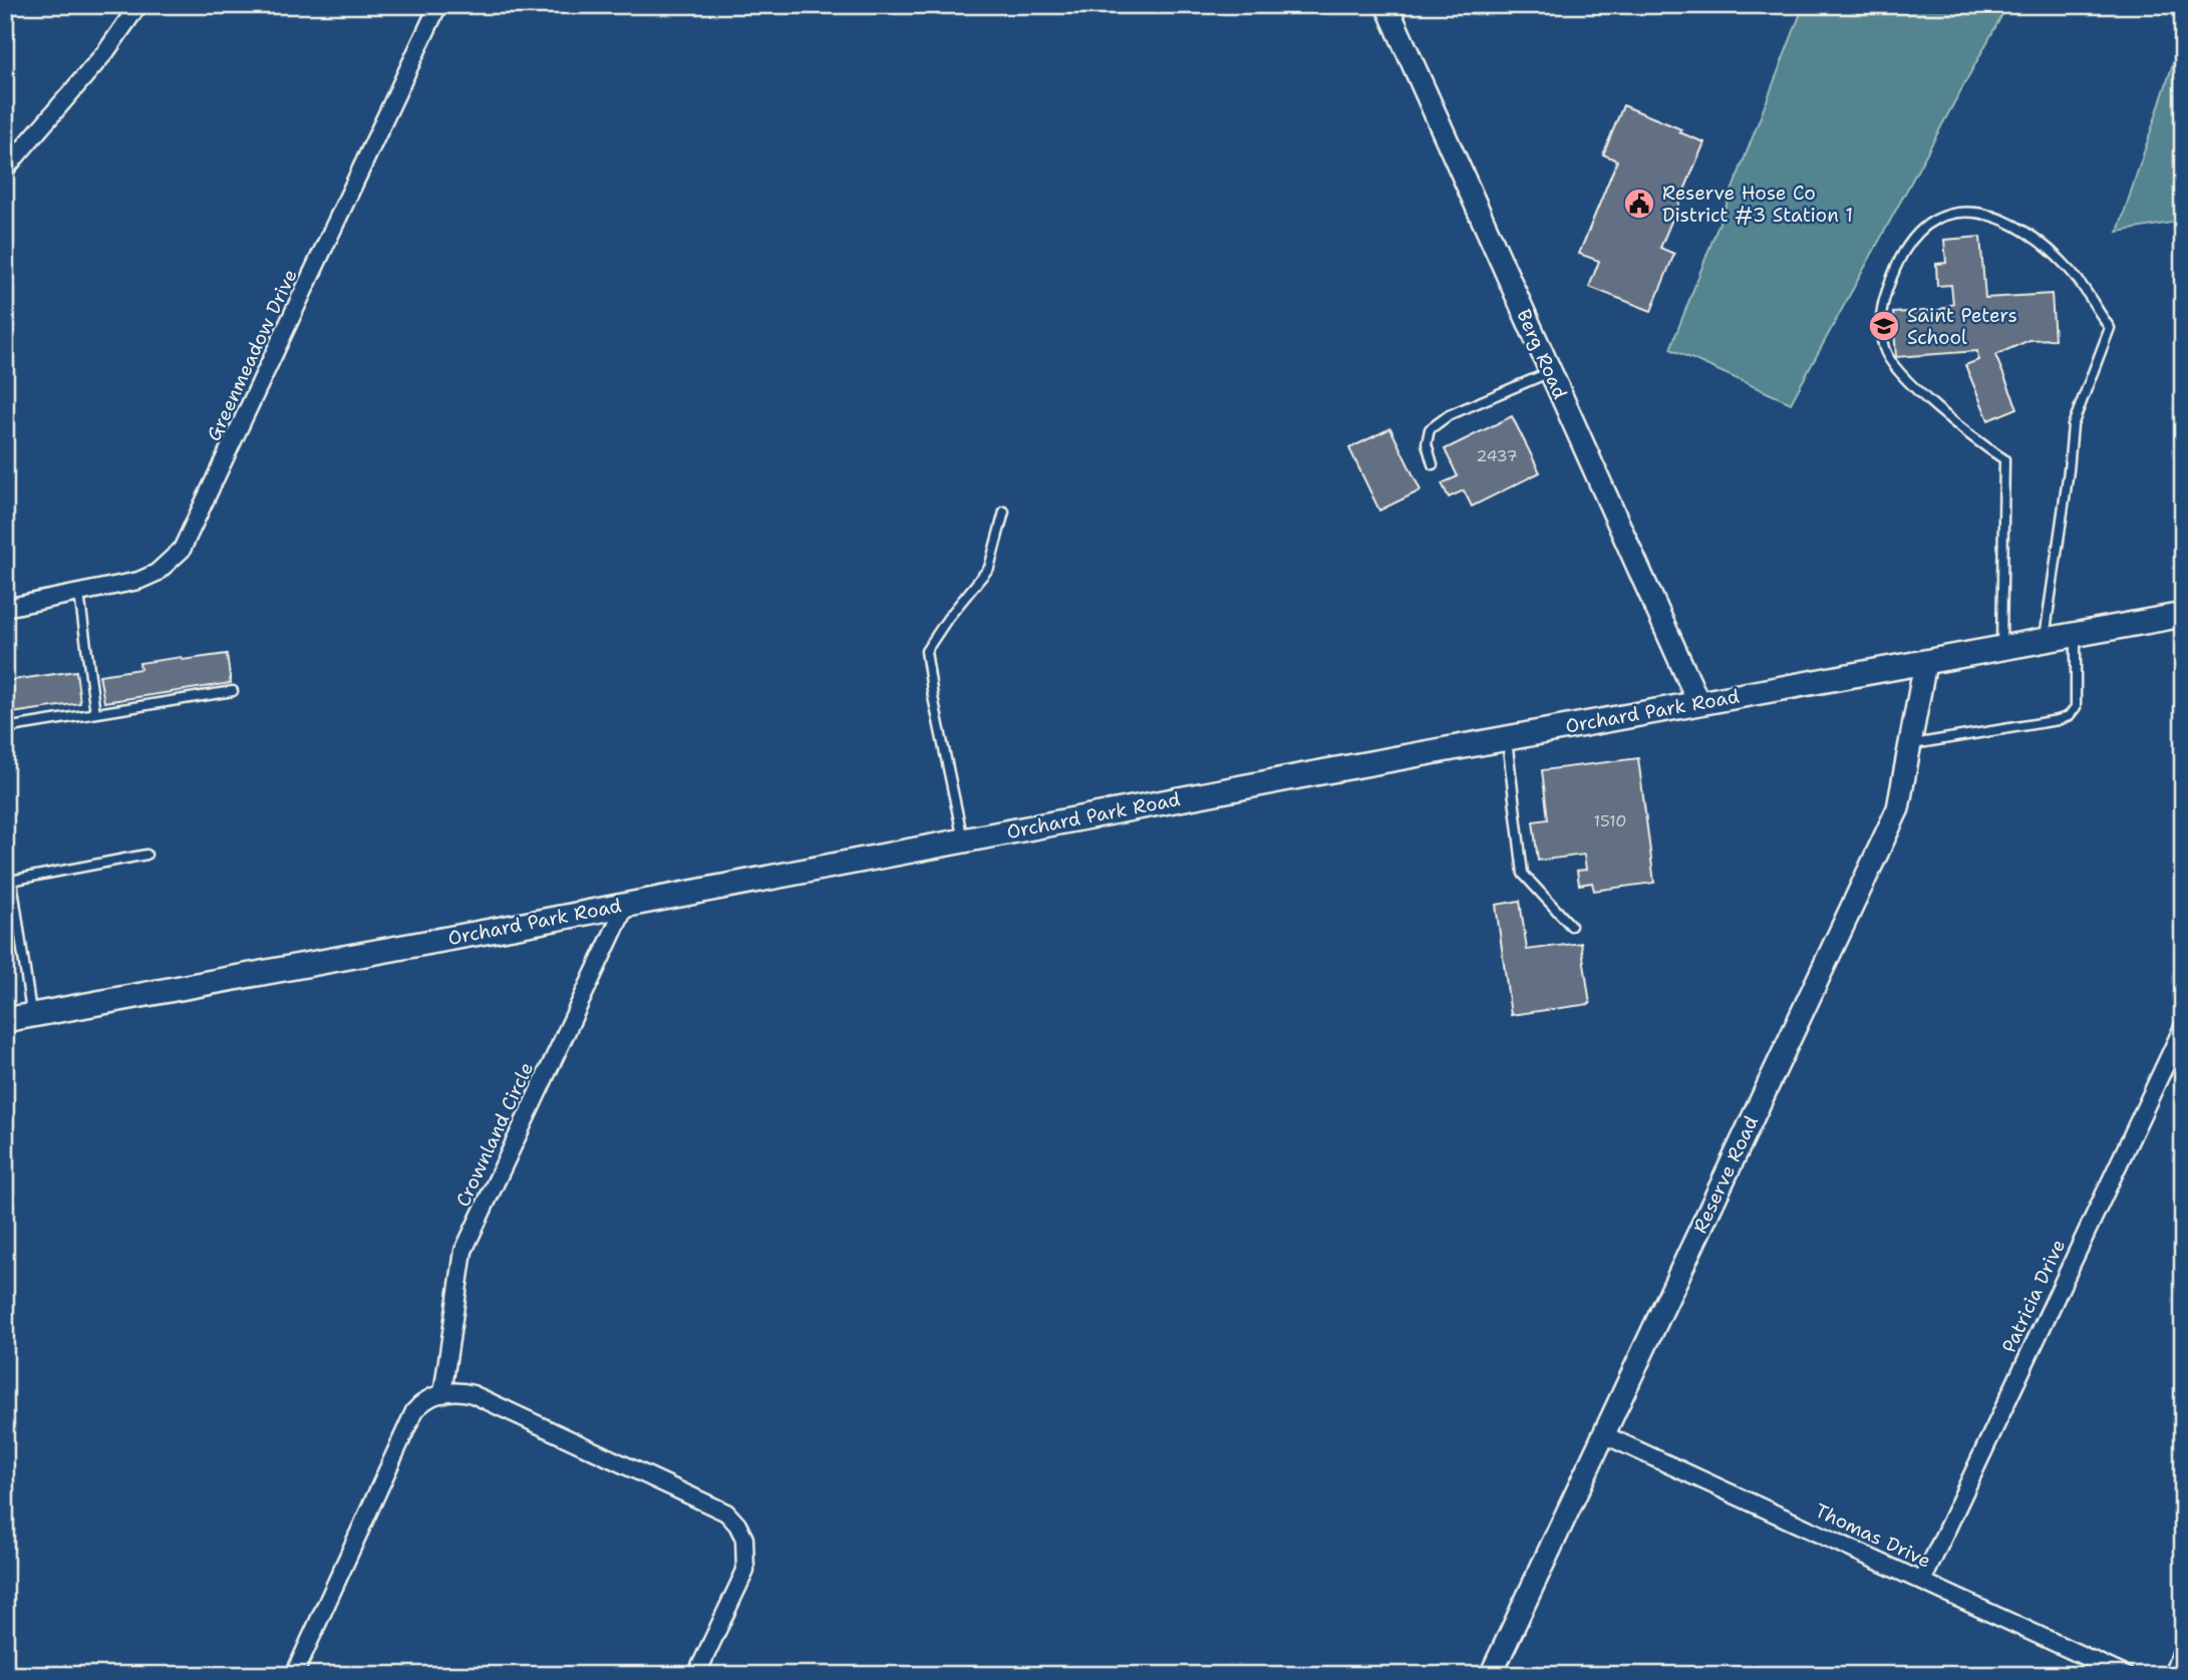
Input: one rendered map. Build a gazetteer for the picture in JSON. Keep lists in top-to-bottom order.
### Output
{
  "streets": {
    "main road": ["Orchard Park Road"],
    "street": [
      "Berg Road",
      "Greenmeadow Drive",
      "Crownland Circle",
      "Reserve Road",
      "Patricia Drive",
      "Thomas Drive"
    ]
  },
  "crossings": [
    ["Berg Road", "Orchard Park Road"],
    ["Orchard Park Road", "Crownland Circle"],
    ["Orchard Park Road", "Reserve Road"],
    ["Reserve Road", "Thomas Drive"],
    ["Patricia Drive", "Thomas Drive"]
  ],
  "places": {
    "public building": ["Reserve Hose Co District #3 Station 1"],
    "school or university": ["Saint Peters School"]
  },
  "house_numbers": ["2437", "1510"]
}
